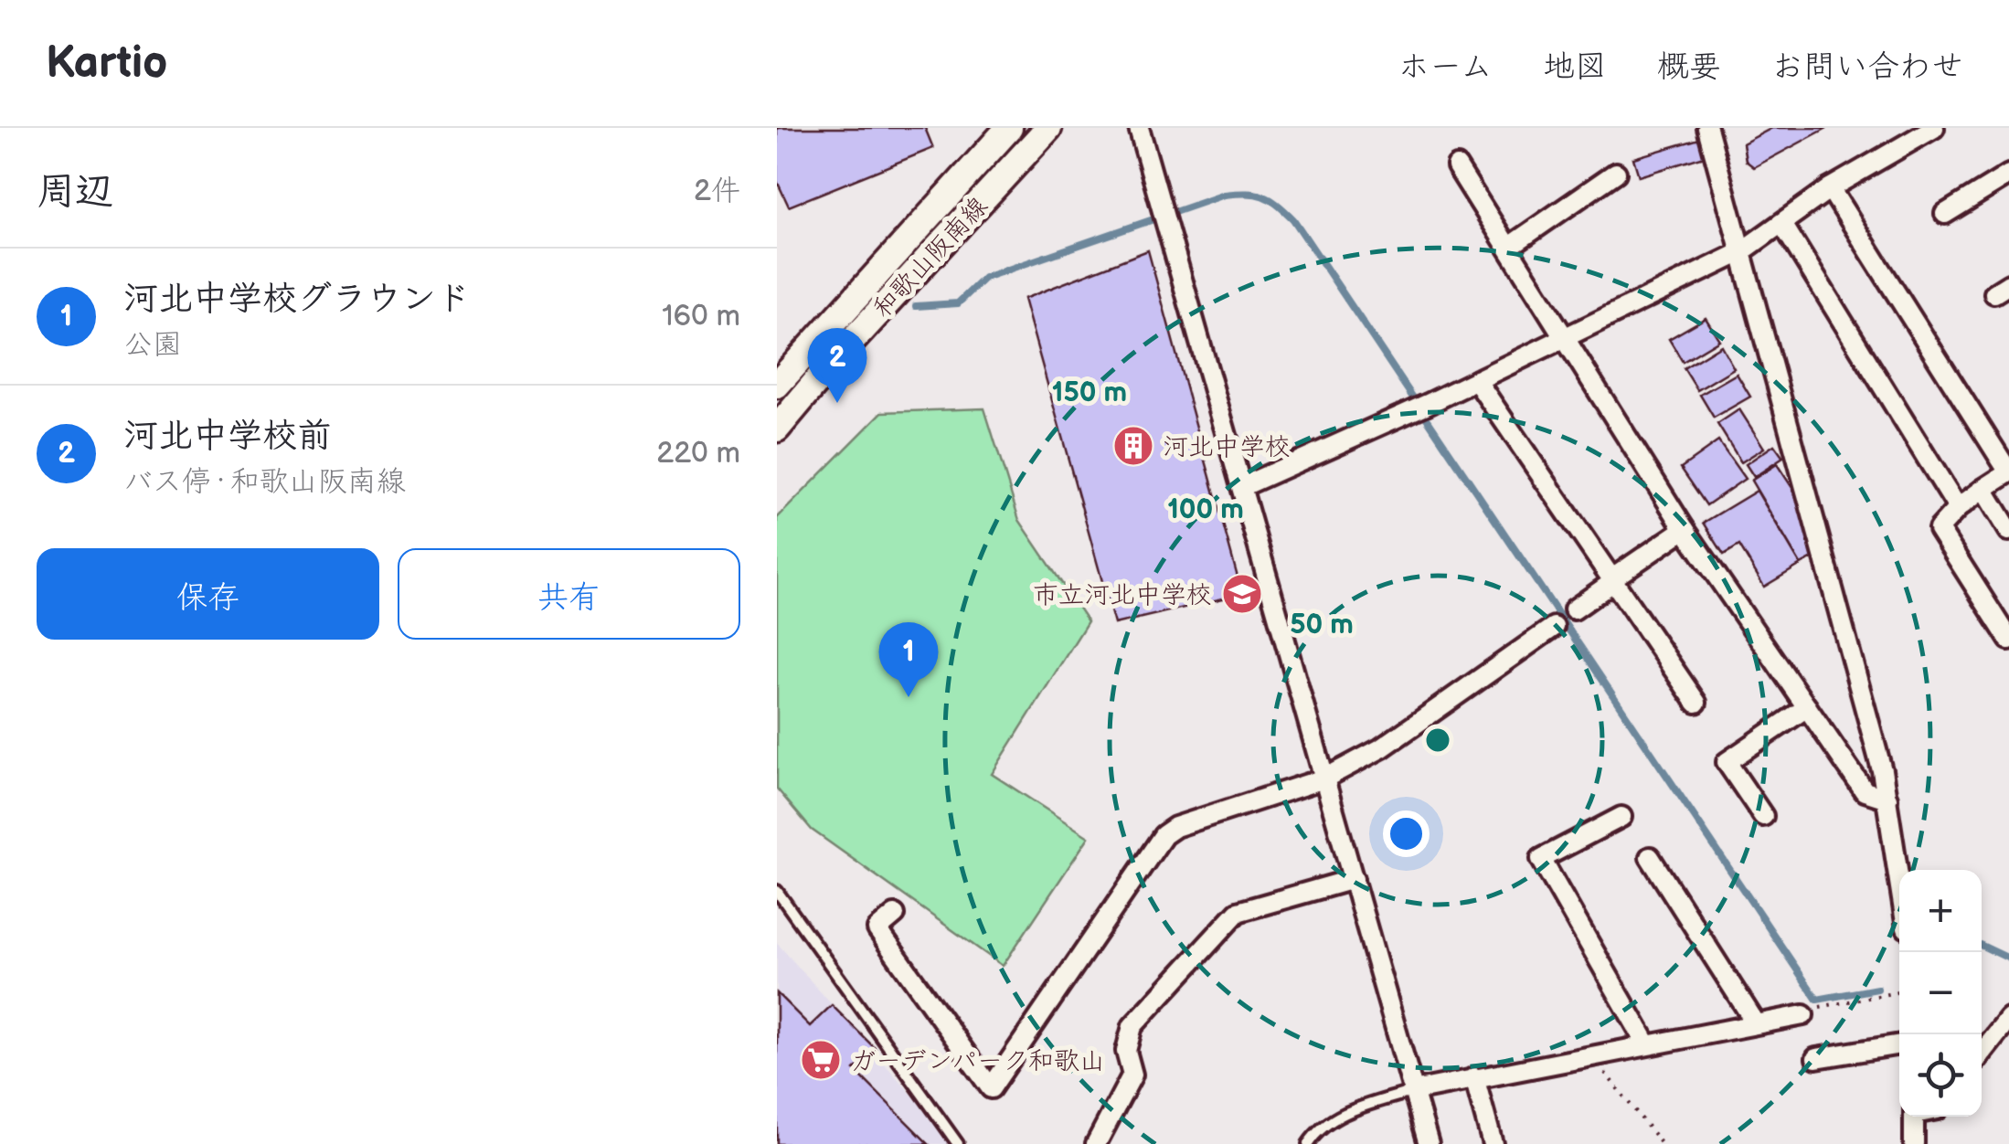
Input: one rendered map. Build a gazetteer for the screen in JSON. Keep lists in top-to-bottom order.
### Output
{
  "streets": {
    "main road": ["和歌山阪南線"]
  },
  "places": {
    "building": ["河北中学校"],
    "school or university": ["市立河北中学校"],
    "supermarket": ["ガーデンパーク和歌山"]
  },
  "page": {
    "header": "Kartio",
    "nav": [
      "ホーム",
      "地図",
      "概要",
      "お問い合わせ"
    ],
    "heading": ["周辺", "2件"],
    "list": [
      {
        "mark": "1",
        "name": "河北中学校グラウンド",
        "note": "公園",
        "value": "160 m"
      },
      {
        "mark": "2",
        "name": "河北中学校前",
        "note": "バス停 · 和歌山阪南線",
        "value": "220 m"
      }
    ],
    "pins": ["2", "1"],
    "buttons": ["保存", "共有"],
    "map_buttons": ["+", "−"]
  },
  "rings": ["150 m", "100 m", "50 m"]
}
